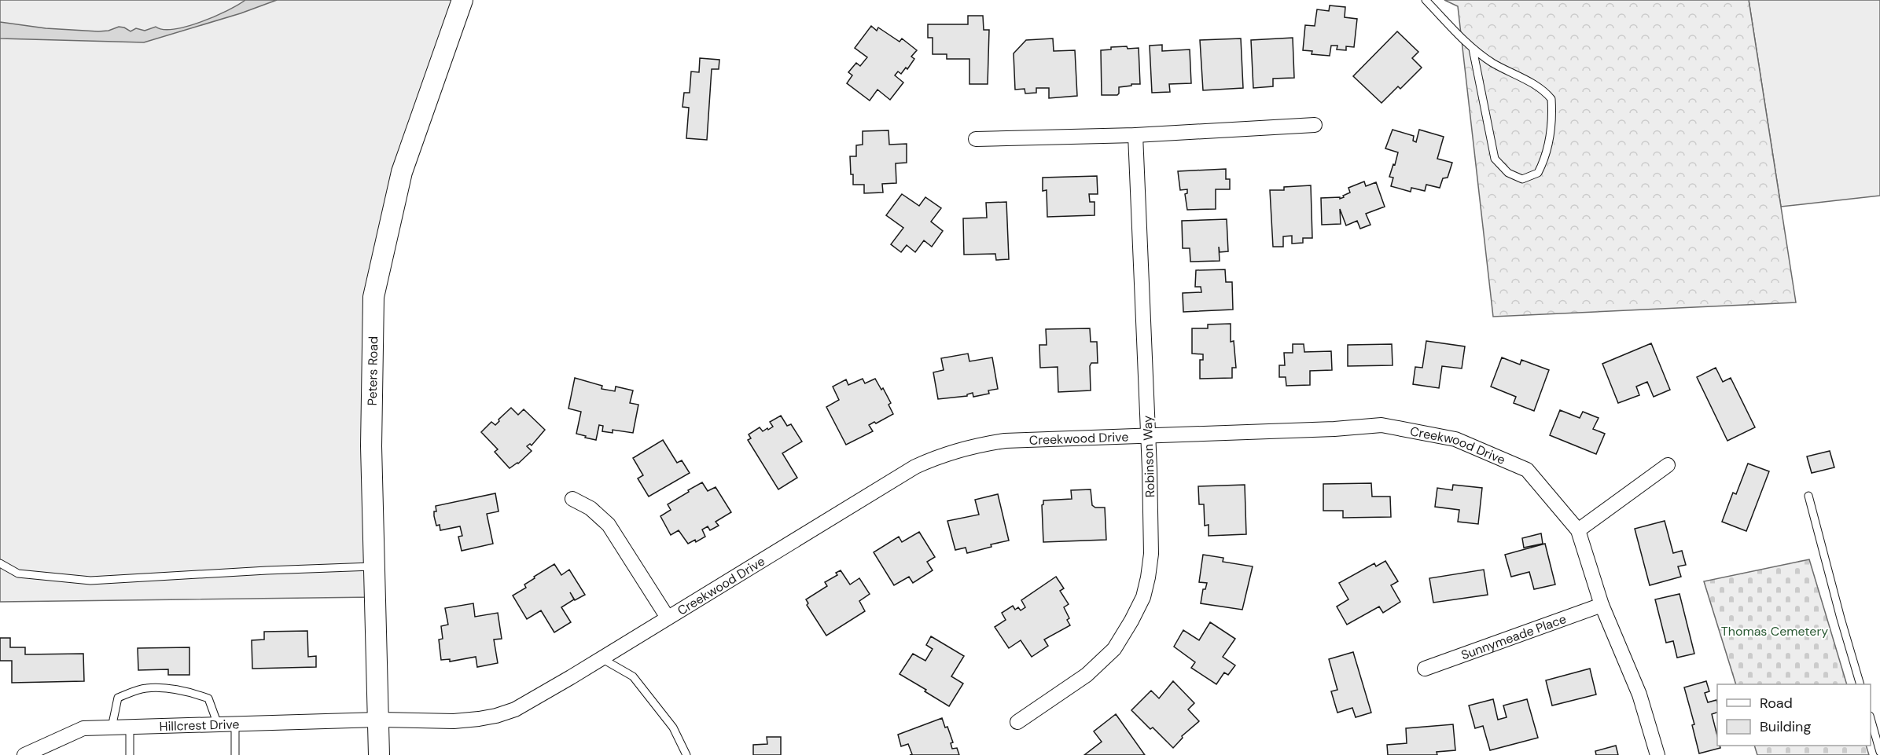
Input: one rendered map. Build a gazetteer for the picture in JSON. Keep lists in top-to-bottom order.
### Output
{
  "streets": {
    "street": [
      "Peters Road",
      "Creekwood Drive",
      "Robinson Way",
      "Sunnymeade Place",
      "Hillcrest Drive"
    ]
  },
  "crossings": [
    ["Peters Road", "Creekwood Drive"],
    ["Peters Road", "Hillcrest Drive"],
    ["Creekwood Drive", "Robinson Way"],
    ["Creekwood Drive", "Sunnymeade Place"],
    ["Creekwood Drive", "Hillcrest Drive"]
  ],
  "parks": ["Thomas Cemetery"],
  "legend": ["Road", "Building"]
}
